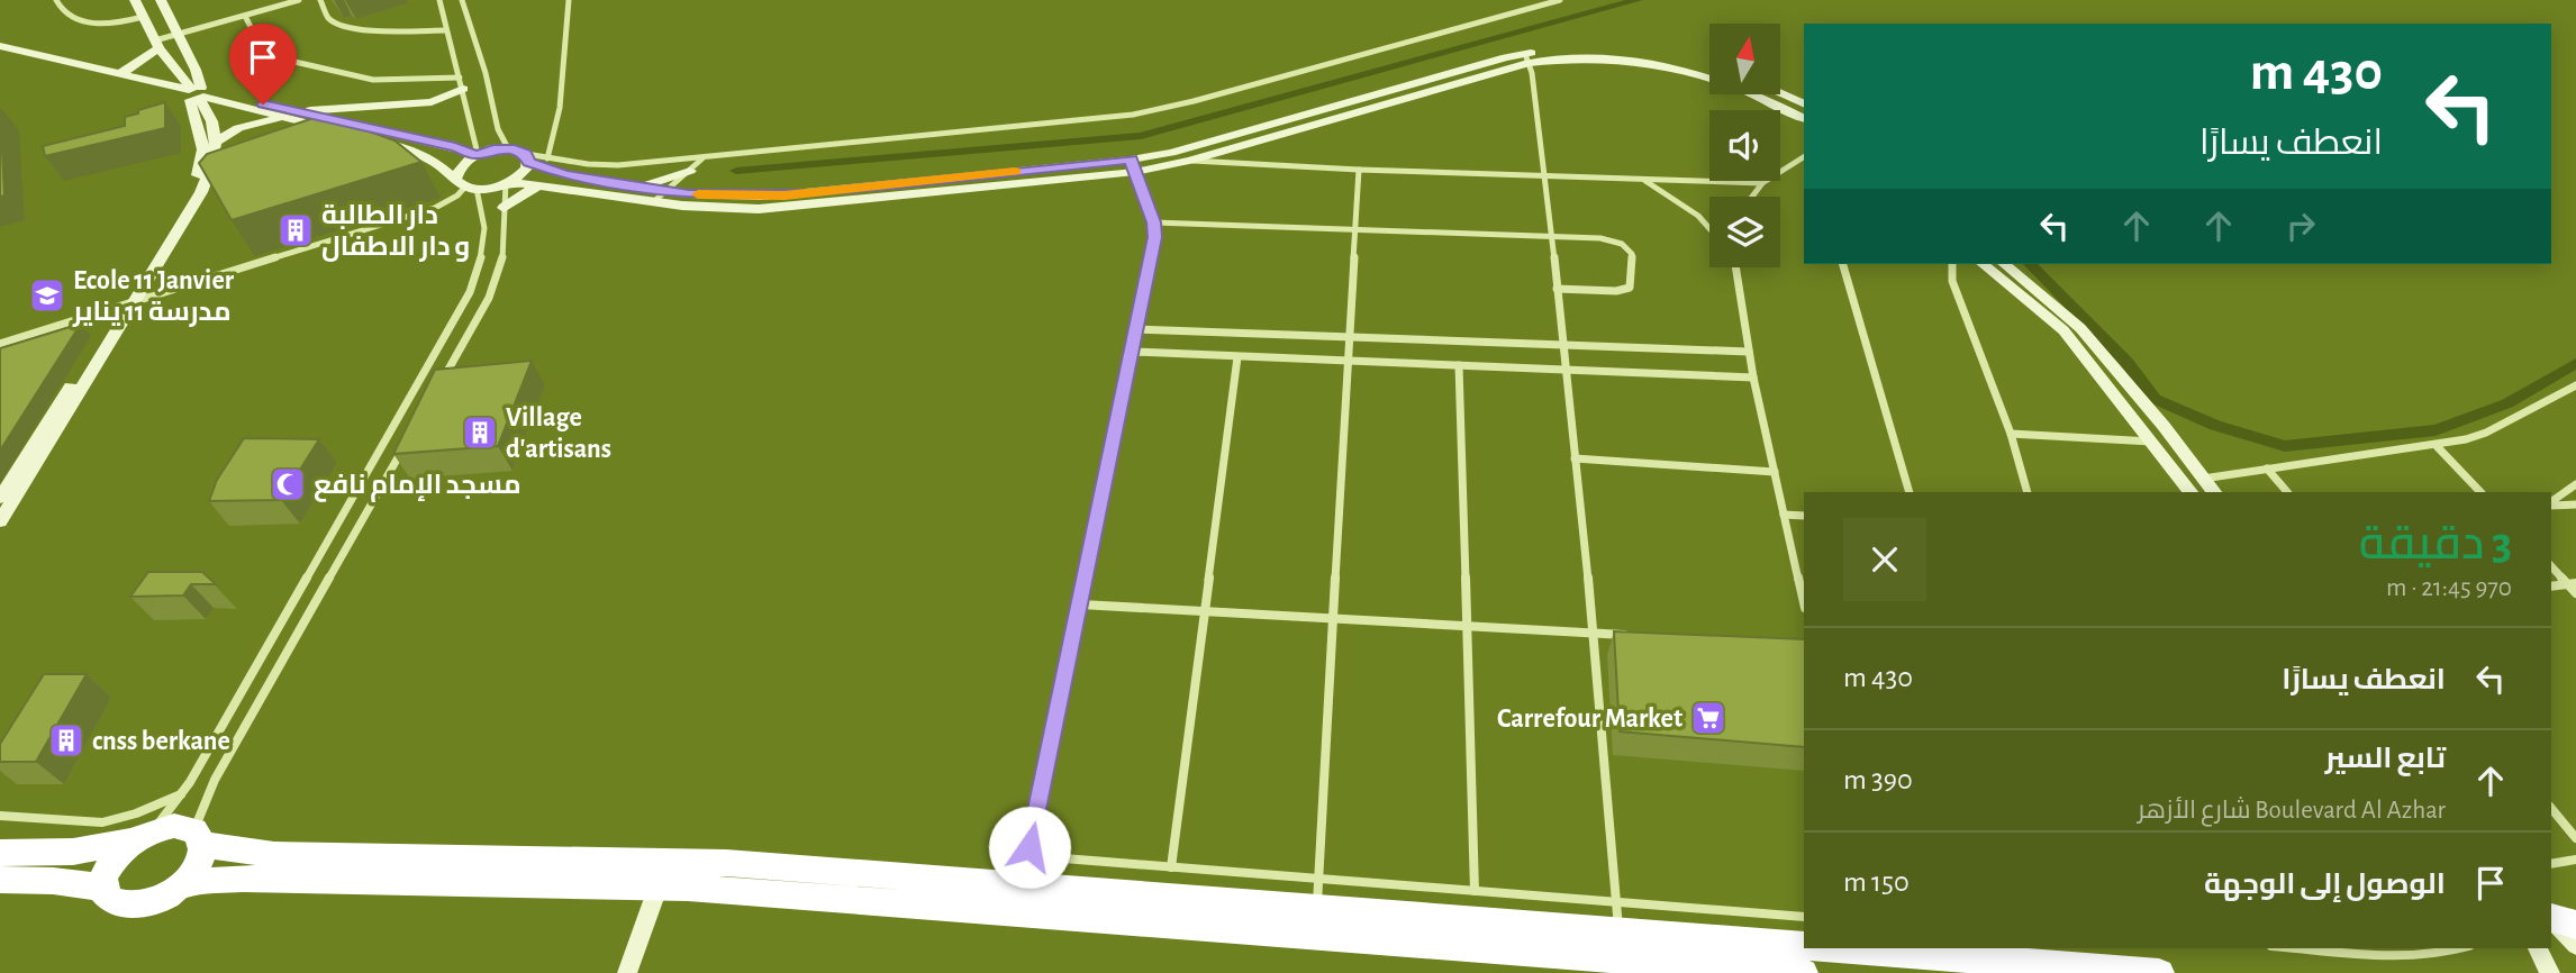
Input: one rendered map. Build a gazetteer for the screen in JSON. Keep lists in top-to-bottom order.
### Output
{
  "places": {
    "building": ["دار الطالبة و دار الاطفال", "Village d'artisans", "cnss berkane"],
    "school or university": ["Ecole 11 Janvier مدرسة 11 يناير"],
    "mosque": ["مسجد الإمام نافع"],
    "supermarket": ["Carrefour Market"]
  },
  "north": "top",
  "page": {
    "turn": ["430 m", "انعطف يسارًا"],
    "heading": ["3 دقيقة", "970 m · 21:45"],
    "list": [
      {
        "name": "انعطف يسارًا",
        "value": "430 m"
      },
      {
        "name": "تابع السير",
        "note": "Boulevard Al Azhar شارع الأزهر",
        "value": "390 m"
      },
      {
        "name": "الوصول إلى الوجهة",
        "value": "150 m"
      }
    ]
  }
}
